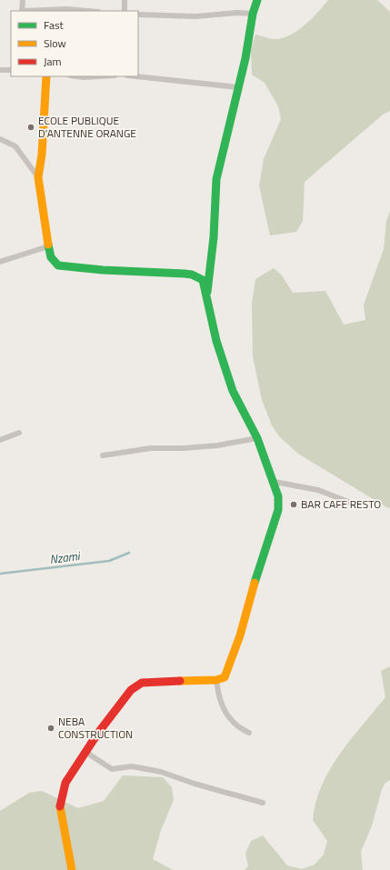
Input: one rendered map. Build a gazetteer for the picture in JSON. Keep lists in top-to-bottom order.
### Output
{
  "water": ["Nzami"],
  "places": ["ECOLE PUBLIQUE D'ANTENNE ORANGE", "BAR CAFE RESTO", "NEBA CONSTRUCTION"],
  "legend": ["Fast", "Slow", "Jam"]
}
